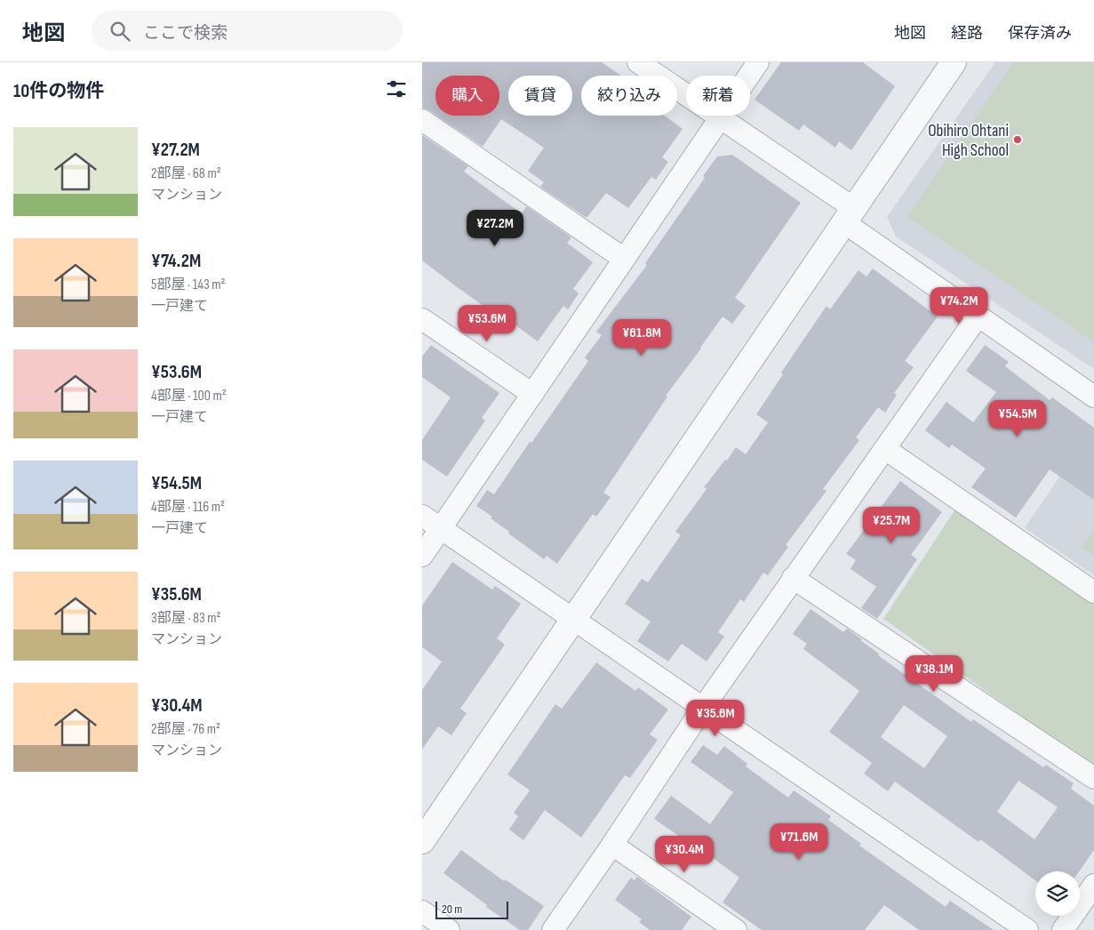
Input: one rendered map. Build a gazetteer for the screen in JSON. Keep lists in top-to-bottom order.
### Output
{
  "places": ["Obihiro Ohtani High School"],
  "scale_bar": "20 m",
  "page": {
    "header": "地図",
    "search": "ここで検索",
    "nav": ["地図", "経路", "保存済み"],
    "heading": "10件の物件",
    "chip": [
      "購入",
      "賃貸",
      "絞り込み",
      "新着"
    ],
    "list": [
      {
        "name": "¥27.2M",
        "note": "2部屋 · 68 m² · マンション"
      },
      {
        "name": "¥74.2M",
        "note": "5部屋 · 143 m² · 一戸建て"
      },
      {
        "name": "¥53.6M",
        "note": "4部屋 · 100 m² · 一戸建て"
      },
      {
        "name": "¥54.5M",
        "note": "4部屋 · 116 m² · 一戸建て"
      },
      {
        "name": "¥35.6M",
        "note": "3部屋 · 83 m² · マンション"
      },
      {
        "name": "¥30.4M",
        "note": "2部屋 · 76 m² · マンション"
      }
    ],
    "price": [
      "¥27.2M",
      "¥74.2M",
      "¥53.6M",
      "¥61.8M",
      "¥54.5M",
      "¥25.7M",
      "¥38.1M",
      "¥35.6M",
      "¥71.6M",
      "¥30.4M"
    ],
    "scale": "20 m"
  }
}
